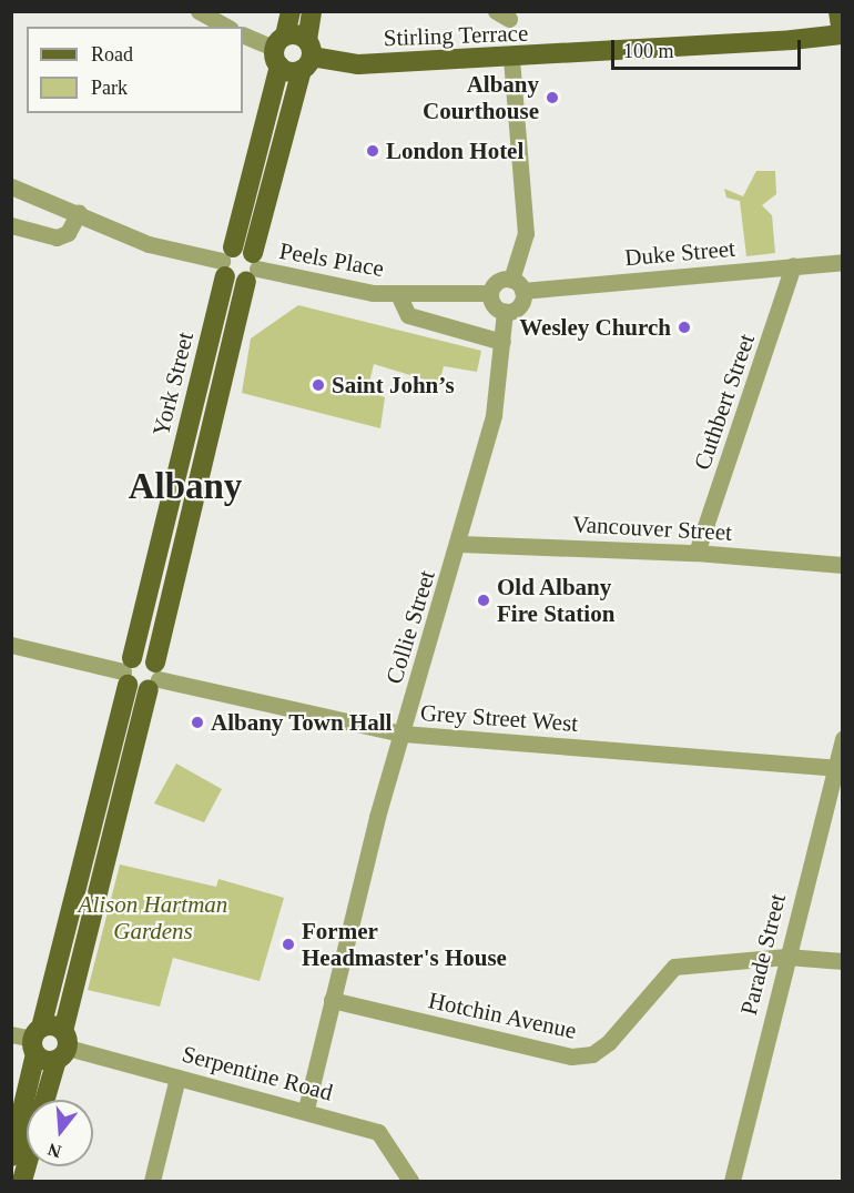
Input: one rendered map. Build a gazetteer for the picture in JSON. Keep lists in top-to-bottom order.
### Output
{
  "streets": {
    "main road": ["Stirling Terrace", "York Street"],
    "street": [
      "Duke Street",
      "Peels Place",
      "Cuthbert Street",
      "Vancouver Street",
      "Collie Street",
      "Grey Street West",
      "Parade Street",
      "Hotchin Avenue",
      "Serpentine Road"
    ]
  },
  "crossings": [
    ["Stirling Terrace", "York Street"],
    ["Duke Street", "Peels Place"],
    ["Duke Street", "Cuthbert Street"],
    ["Duke Street", "Collie Street"],
    ["Peels Place", "York Street"],
    ["Peels Place", "Collie Street"],
    ["York Street", "Grey Street West"],
    ["York Street", "Serpentine Road"],
    ["Cuthbert Street", "Vancouver Street"],
    ["Vancouver Street", "Collie Street"],
    ["Collie Street", "Grey Street West"],
    ["Collie Street", "Hotchin Avenue"],
    ["Collie Street", "Serpentine Road"],
    ["Grey Street West", "Parade Street"],
    ["Parade Street", "Hotchin Avenue"]
  ],
  "districts": ["Albany"],
  "parks": ["Alison Hartman Gardens"],
  "places": [
    "Albany Courthouse",
    "London Hotel",
    "Wesley Church",
    "Saint John’s",
    "Old Albany Fire Station",
    "Albany Town Hall",
    "Former Headmaster's House"
  ],
  "legend": ["Road", "Park"],
  "scale_bar": "100 m",
  "north": "bottom"
}
